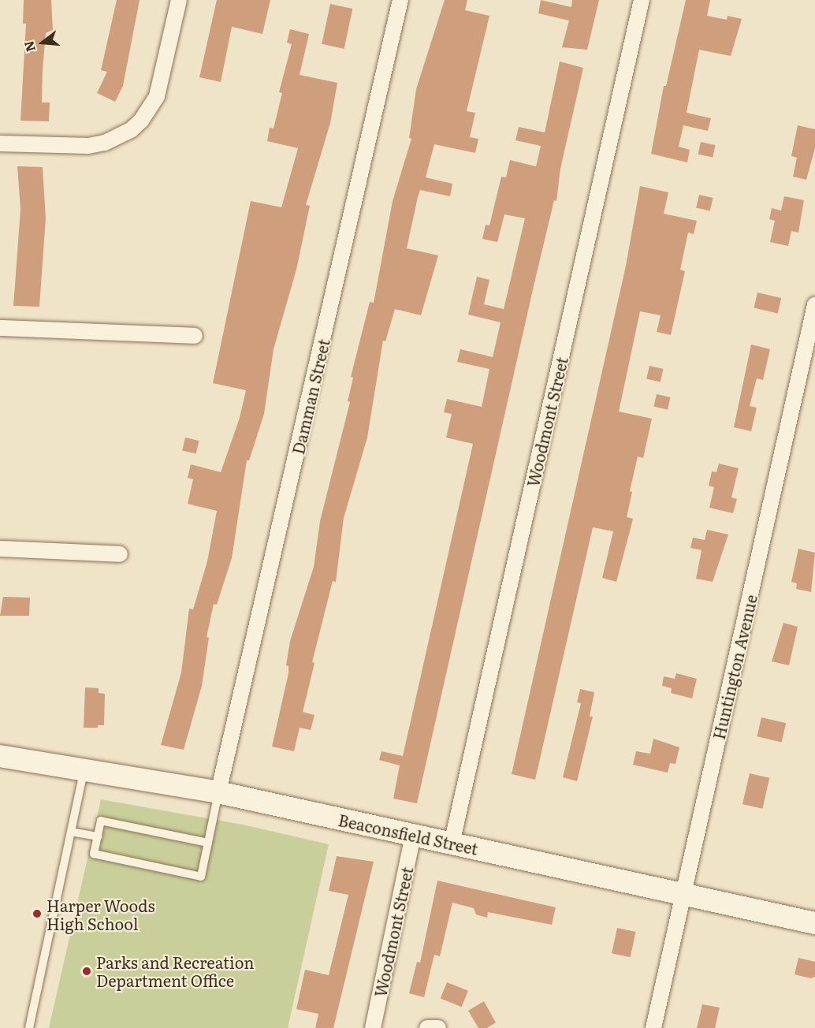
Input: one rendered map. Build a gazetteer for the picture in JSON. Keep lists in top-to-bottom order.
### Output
{
  "streets": {
    "street": [
      "Damman Street",
      "Woodmont Street",
      "Huntington Avenue",
      "Beaconsfield Street"
    ]
  },
  "crossings": [
    ["Damman Street", "Beaconsfield Street"],
    ["Woodmont Street", "Beaconsfield Street"],
    ["Huntington Avenue", "Beaconsfield Street"]
  ],
  "places": ["Harper Woods High School", "Parks and Recreation Department Office"],
  "north": "left"
}
